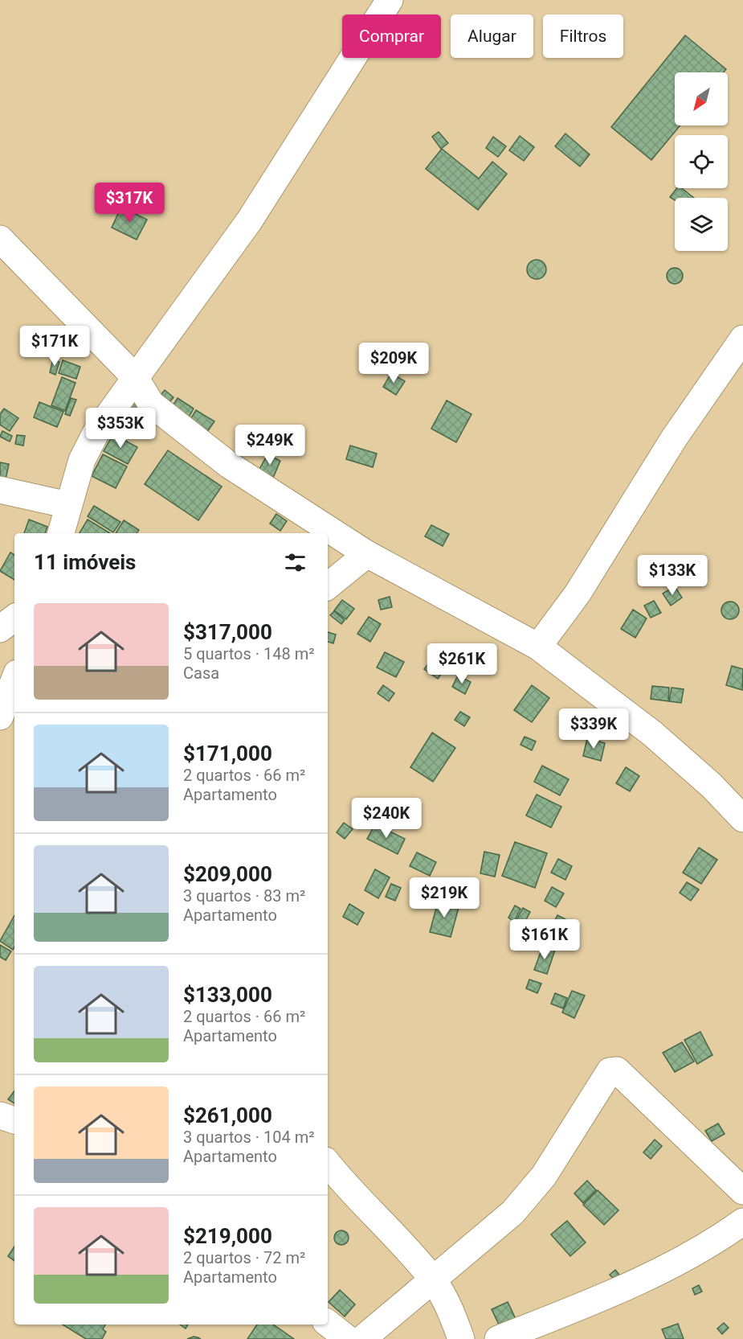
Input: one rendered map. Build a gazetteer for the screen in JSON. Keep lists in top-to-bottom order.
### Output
{
  "north": "bottom left",
  "page": {
    "chip": ["Comprar", "Alugar", "Filtros"],
    "price": [
      "$317K",
      "$171K",
      "$209K",
      "$353K",
      "$249K",
      "$133K",
      "$261K",
      "$339K",
      "$240K",
      "$219K",
      "$161K"
    ],
    "heading": "11 imóveis",
    "list": [
      {
        "name": "$317,000",
        "note": "5 quartos · 148 m² · Casa"
      },
      {
        "name": "$171,000",
        "note": "2 quartos · 66 m² · Apartamento"
      },
      {
        "name": "$209,000",
        "note": "3 quartos · 83 m² · Apartamento"
      },
      {
        "name": "$133,000",
        "note": "2 quartos · 66 m² · Apartamento"
      },
      {
        "name": "$261,000",
        "note": "3 quartos · 104 m² · Apartamento"
      },
      {
        "name": "$219,000",
        "note": "2 quartos · 72 m² · Apartamento"
      }
    ]
  }
}
